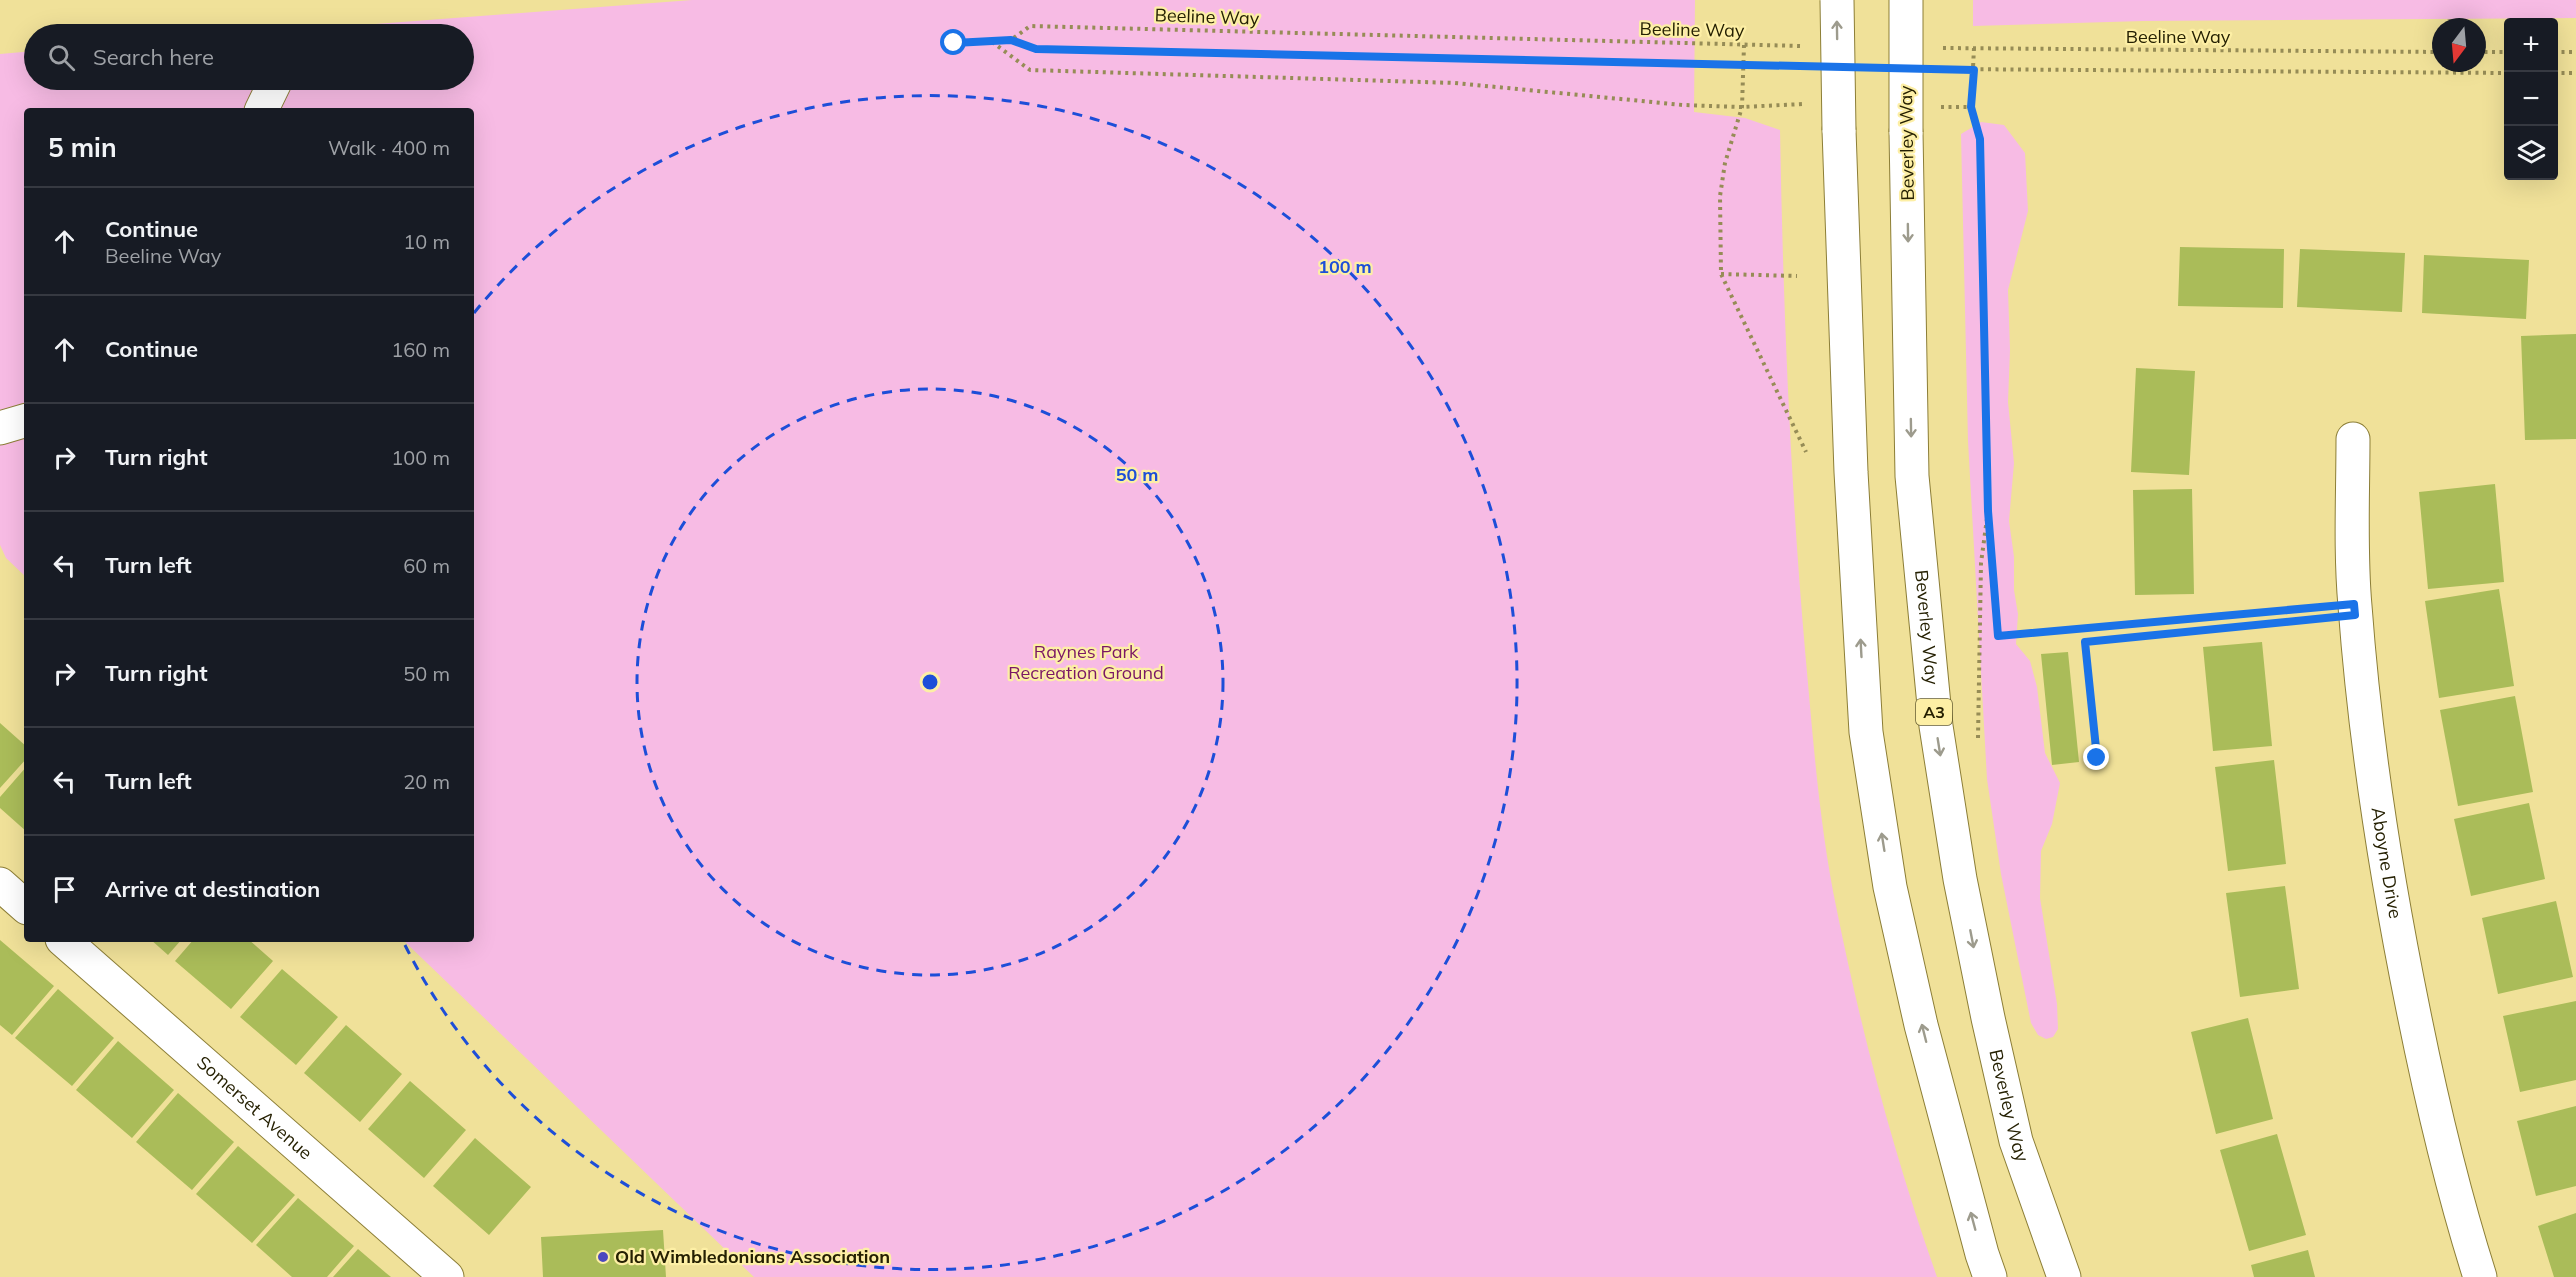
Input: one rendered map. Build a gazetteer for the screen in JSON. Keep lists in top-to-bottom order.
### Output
{
  "streets": {
    "main road": [
      "Beverley Way",
      "A3",
      "Aboyne Drive",
      "Somerset Avenue"
    ],
    "path": ["Beeline Way"]
  },
  "parks": ["Raynes Park Recreation Ground"],
  "places": ["Old Wimbledonians Association"],
  "north": "bottom",
  "page": {
    "map_buttons": ["+", "−"],
    "search": "Search here",
    "heading": ["5 min", "Walk · 400 m"],
    "list": [
      ["Continue", "Beeline Way", "10 m"],
      ["Continue", "160 m"],
      ["Turn right", "100 m"],
      ["Turn left", "60 m"],
      ["Turn right", "50 m"],
      ["Turn left", "20 m"],
      "Arrive at destination"
    ]
  },
  "rings": ["100 m", "50 m"]
}
